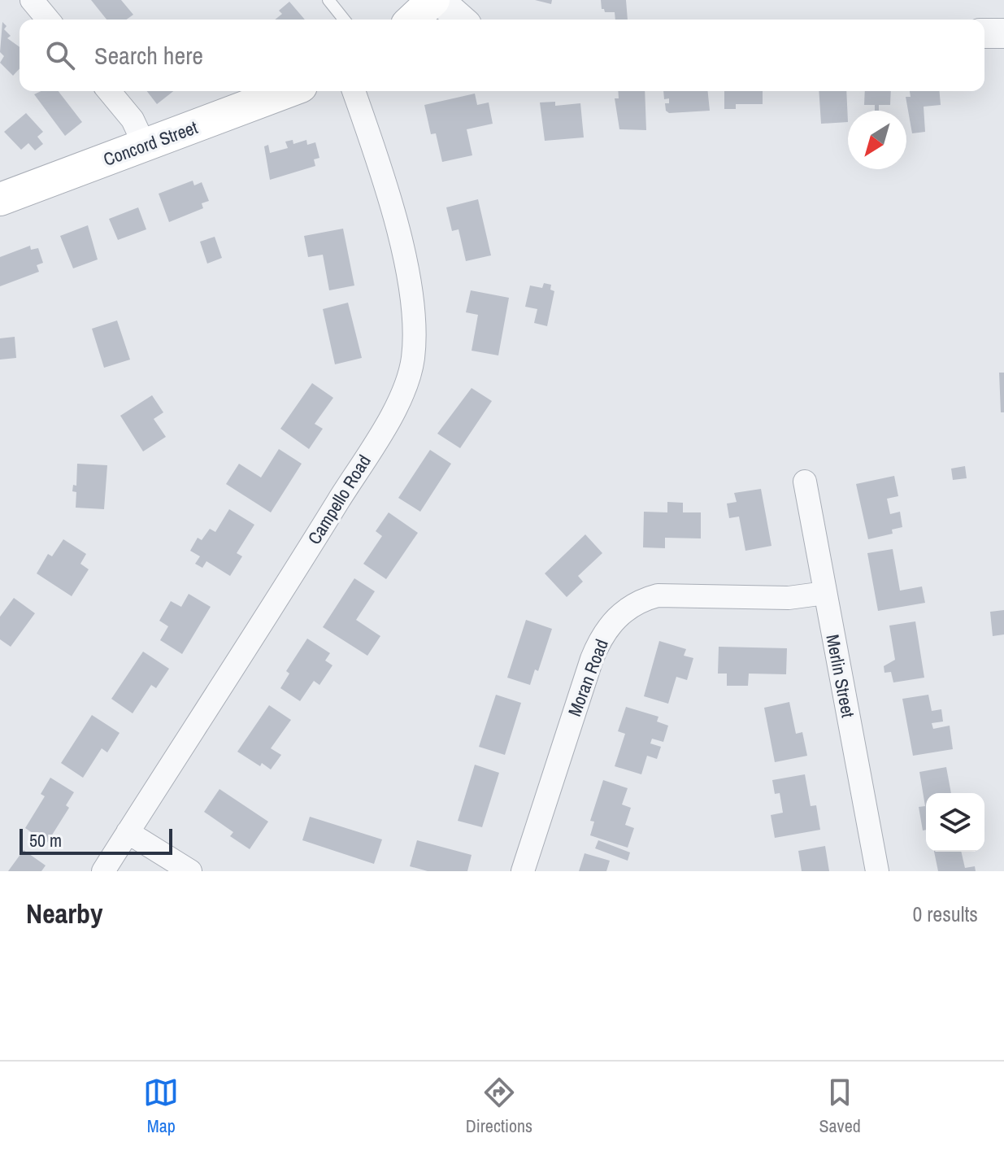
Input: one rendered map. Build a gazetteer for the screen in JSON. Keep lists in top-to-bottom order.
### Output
{
  "streets": {
    "main road": ["Concord Street"],
    "street": ["Campello Road", "Merlin Street", "Moran Road"]
  },
  "crossings": [
    ["Merlin Street", "Moran Road"]
  ],
  "scale_bar": "50 m",
  "north": "bottom left",
  "page": {
    "search": "Search here",
    "scale": "50 m",
    "heading": ["Nearby", "0 results"],
    "nav": ["Map", "Directions", "Saved"]
  }
}
